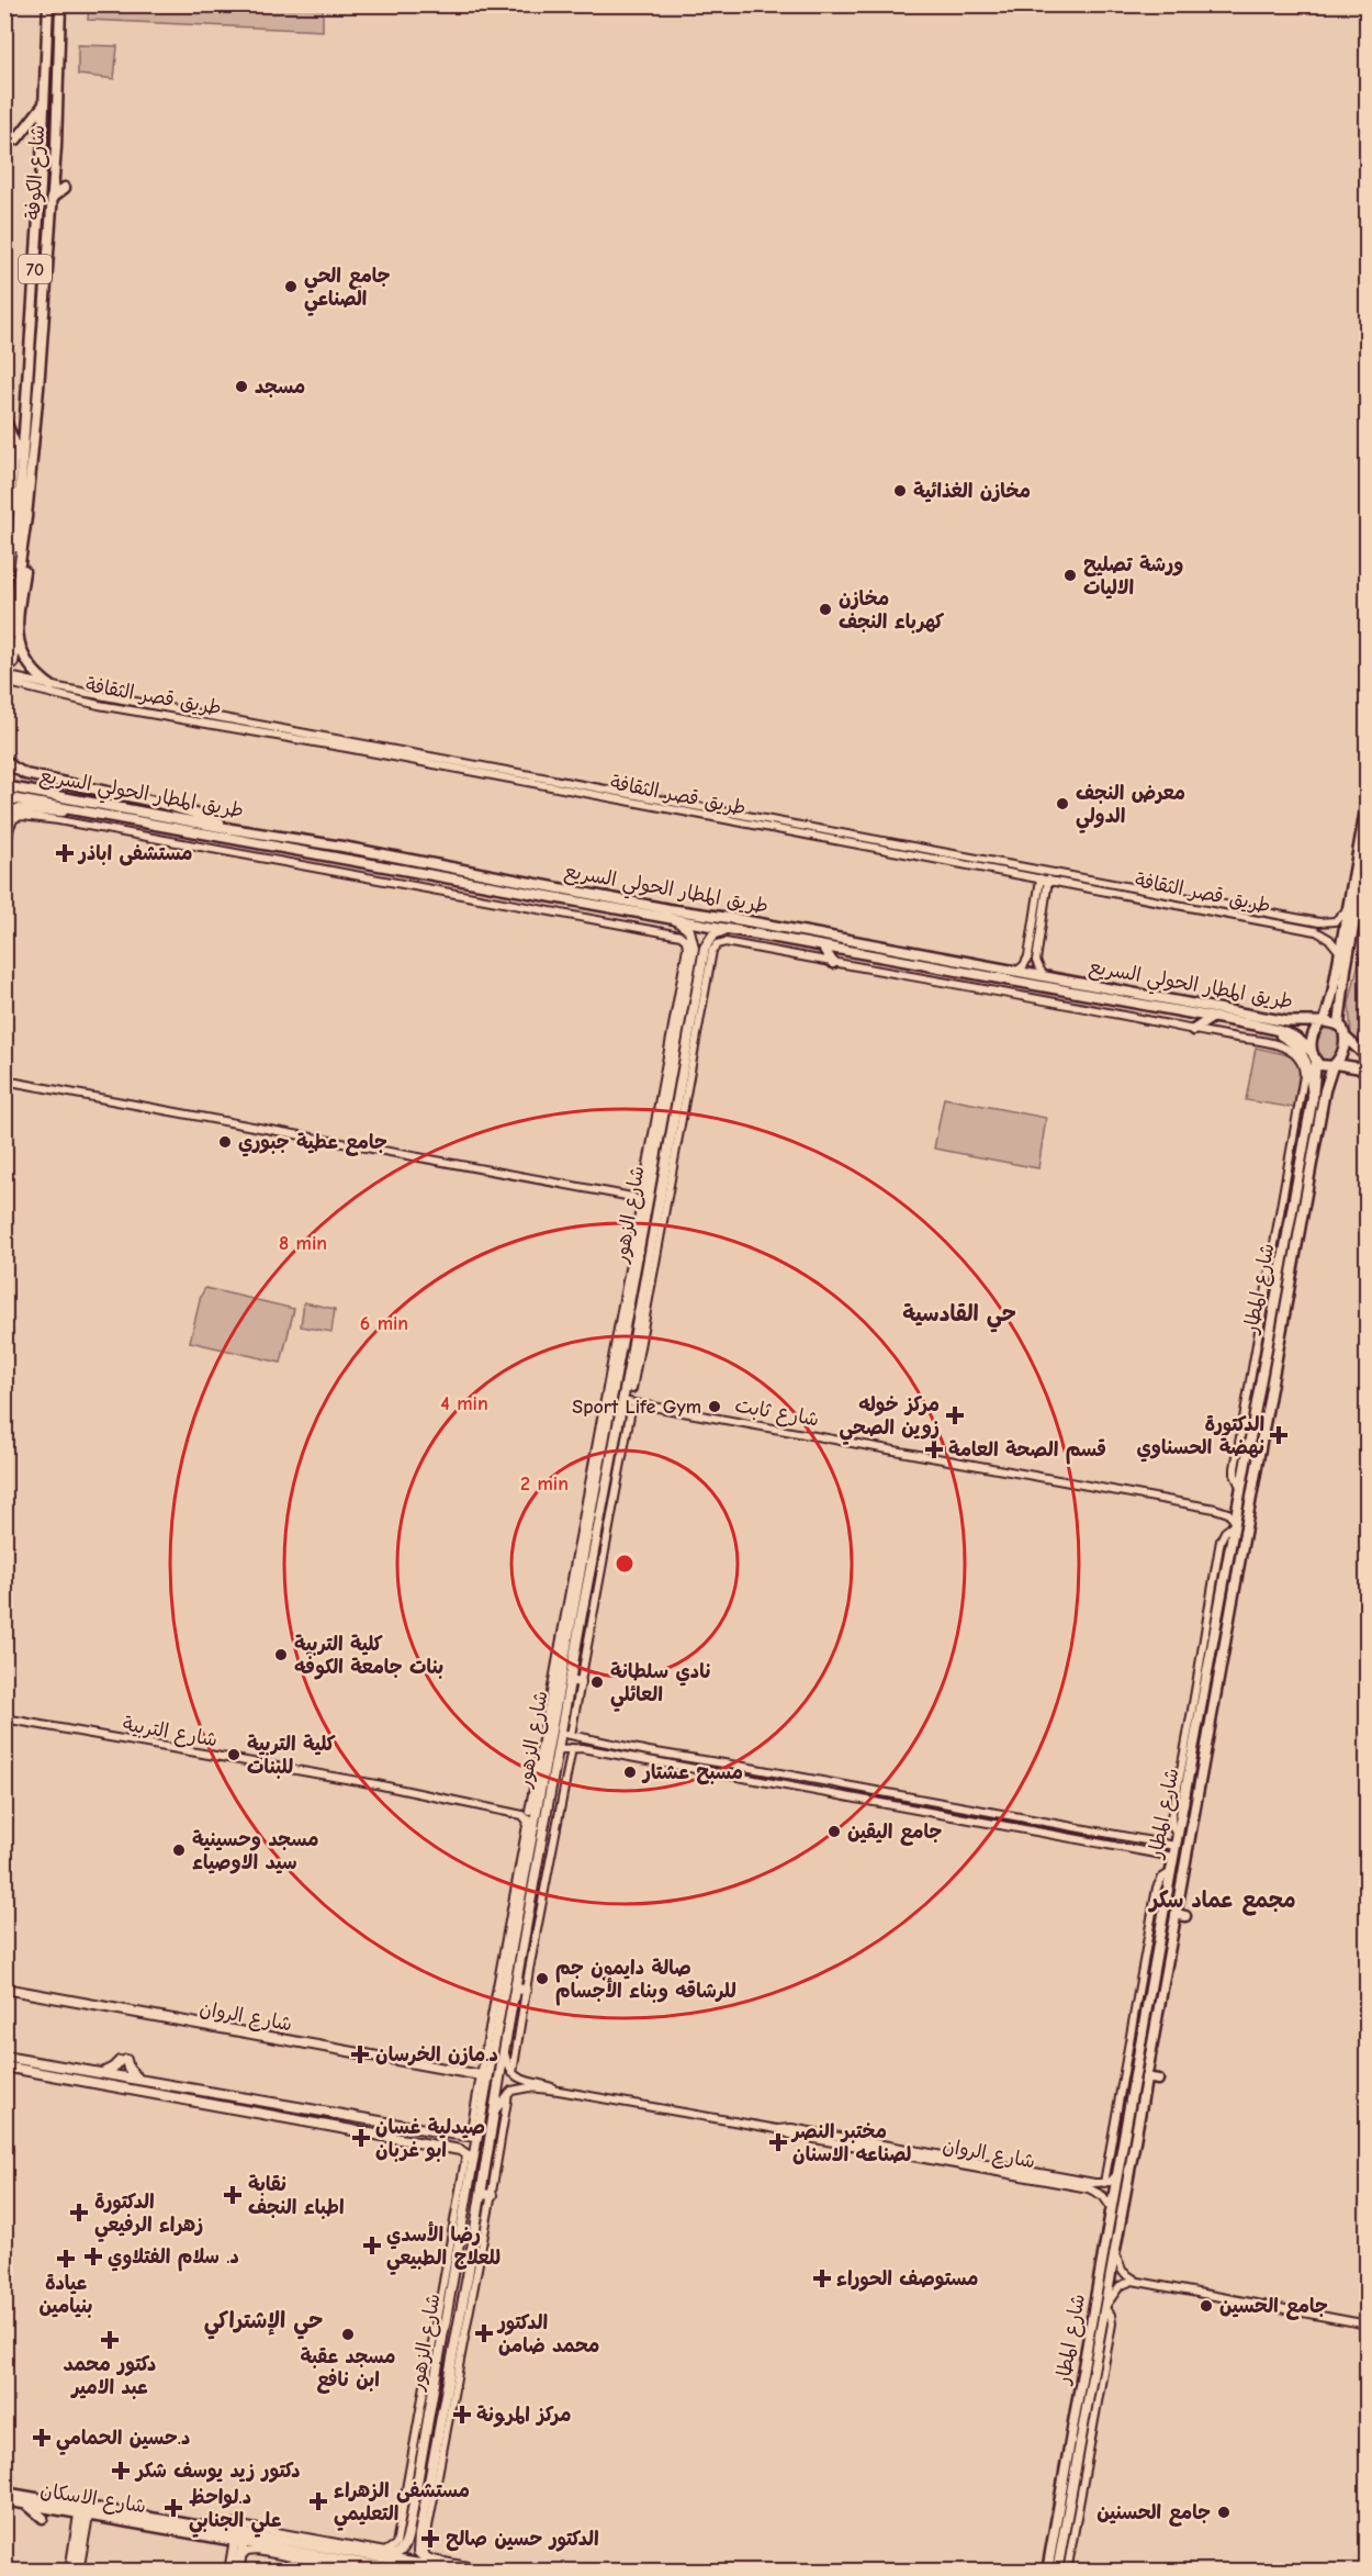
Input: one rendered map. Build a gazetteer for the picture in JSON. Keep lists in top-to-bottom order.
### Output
{
  "streets": {
    "main road": [
      "شارع الكوفة",
      "70",
      "طريق المطار الحولي السريع",
      "شارع الزهور",
      "شارع المطار",
      "شارع الروان",
      "شارع الاسكان"
    ],
    "street": ["طريق قصر الثقافة", "شارع ثابت", "شارع التربية"]
  },
  "crossings": [
    ["شارع الكوفة", "70"],
    ["طريق المطار الحولي السريع", "شارع الزهور"],
    ["طريق المطار الحولي السريع", "شارع المطار"],
    ["شارع الزهور", "شارع ثابت"],
    ["شارع الزهور", "شارع الاسكان"],
    ["شارع المطار", "شارع ثابت"],
    ["شارع المطار", "شارع الروان"]
  ],
  "districts": ["حي القادسية", "مجمع عماد سكر", "حي الإشتراكي"],
  "places": {
    "other": [
      "جامع الحي الصناعي",
      "مسجد",
      "مخازن الغذائية",
      "ورشة تصليح الاليات",
      "مخازن كهرباء النجف",
      "معرض النجف الدولي",
      "جامع عطية جبوري",
      "Sport Life Gym",
      "كلية التربية بنات جامعة الكوفه",
      "نادي سلطانة العائلي",
      "كلية التربية للبنات",
      "مسبح عشتار",
      "جامع اليقين",
      "مسجد وحسينية سيد الاوصياء",
      "صالة دايمون جم للرشاقه وبناء الأجسام",
      "جامع الحسين",
      "مسجد عقبة ابن نافع",
      "جامع الحسنين"
    ],
    "health": [
      "مستشفى اباذر",
      "مركز خوله زوين الصحي",
      "الدكتورة نهضة الحسناوي",
      "قسم الصحة العامة",
      "د.مازن الخرسان",
      "صيدلية غسان ابو غربان",
      "مختبر النصر لصناعه الاسنان",
      "نقابة اطباء النجف",
      "الدكتورة زهراء الرفيعي",
      "رضا الأسدي للعلاج الطبيعي",
      "د. سلام الفتلاوي",
      "عيادة بنيامين",
      "مستوصف الحوراء",
      "الدكتور محمد ضامن",
      "دكتور محمد عبد الامير",
      "مركز المرونة",
      "د.حسين الحمامي",
      "دكتور زيد يوسف شكر",
      "مستشفى الزهراء التعليمي",
      "د.لواحظ علي الجنابي",
      "الدكتور حسين صالح"
    ]
  },
  "rings": [
    "8 min",
    "6 min",
    "4 min",
    "2 min"
  ]
}
